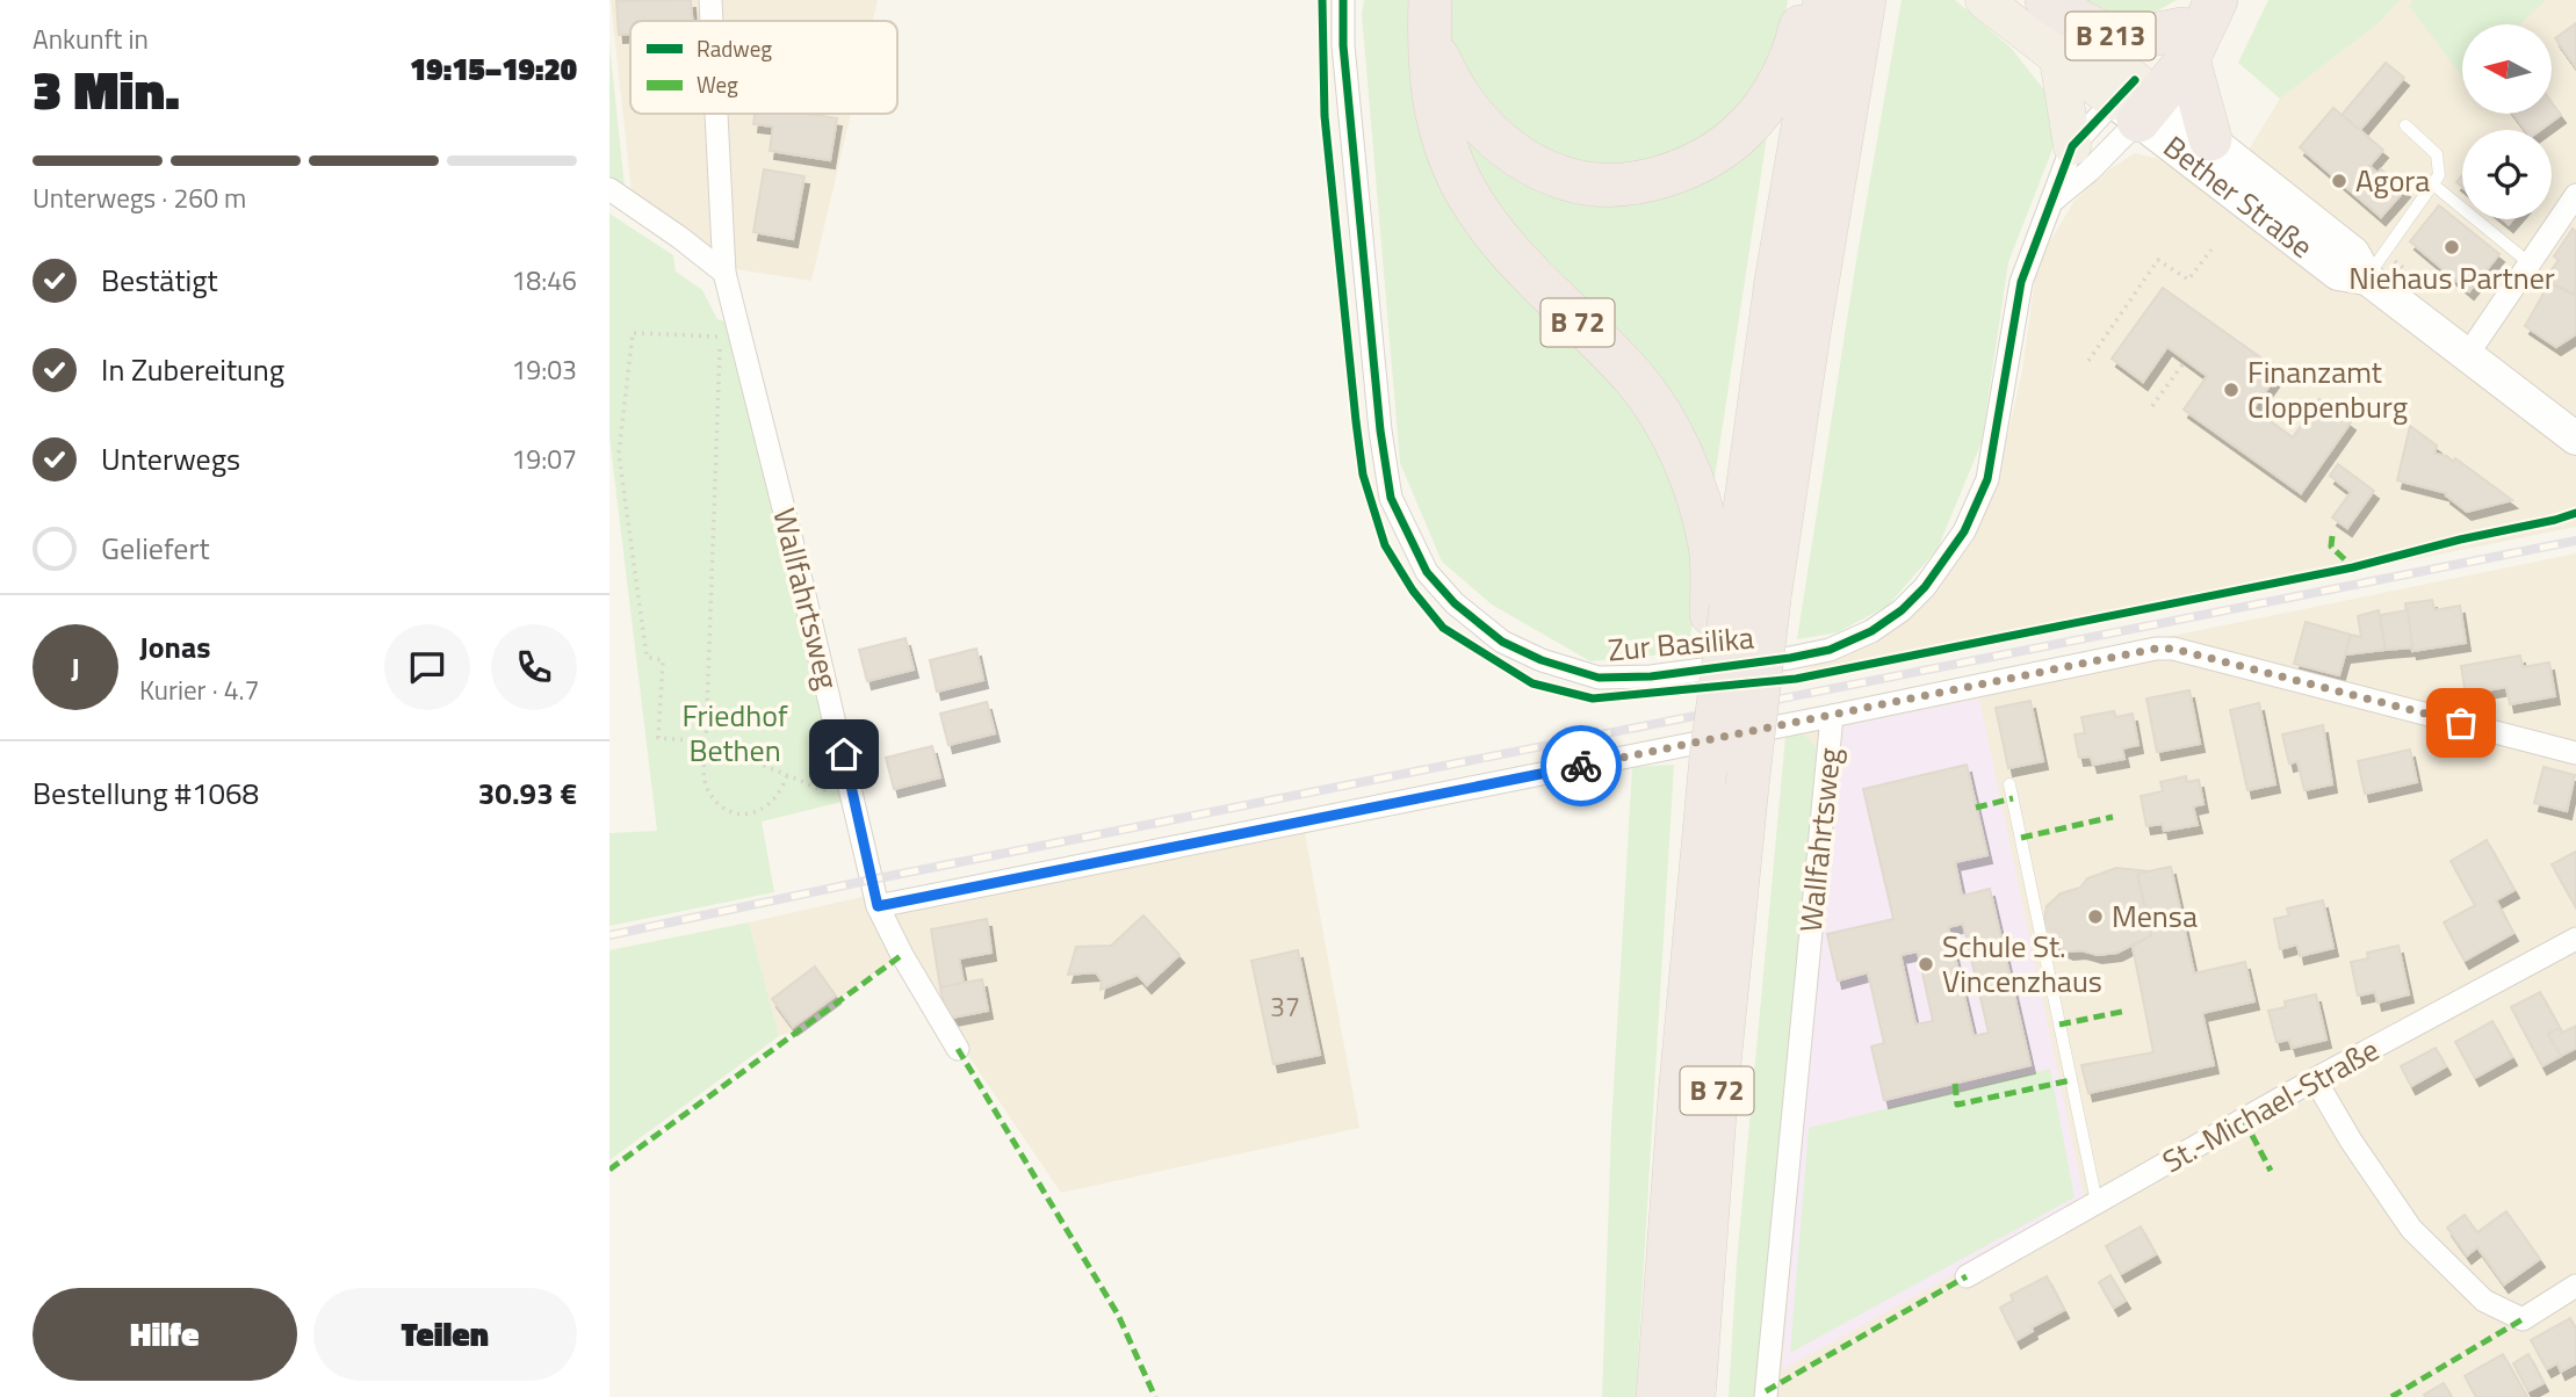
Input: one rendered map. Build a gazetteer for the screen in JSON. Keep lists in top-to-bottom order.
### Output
{
  "streets": {
    "highway": ["B 213", "B 72"],
    "street": [
      "Bether Straße",
      "Wallfahrtsweg",
      "Zur Basilika",
      "St.-Michael-Straße"
    ]
  },
  "crossings": [
    ["B 213", "Bether Straße"],
    ["B 213", "Zur Basilika"],
    ["Bether Straße", "Zur Basilika"]
  ],
  "parks": ["Friedhof Bethen"],
  "places": [
    "Agora",
    "Niehaus Partner",
    "Finanzamt Cloppenburg",
    "Mensa",
    "Schule St. Vincenzhaus"
  ],
  "house_numbers": ["37"],
  "legend": ["Radweg", "Weg"],
  "north": "left",
  "page": {
    "heading": ["3 Min.", "Ankunft in", "19:15–19:20"],
    "panel": [
      "Jonas",
      "Kurier · 4.7",
      "Bestellung #1068",
      "30.93 €"
    ],
    "bar": "Unterwegs · 260 m",
    "list": [
      ["Bestätigt", "18:46"],
      ["In Zubereitung", "19:03"],
      ["Unterwegs", "19:07"],
      "Geliefert"
    ],
    "round": "J",
    "buttons": ["Hilfe", "Teilen"]
  }
}
